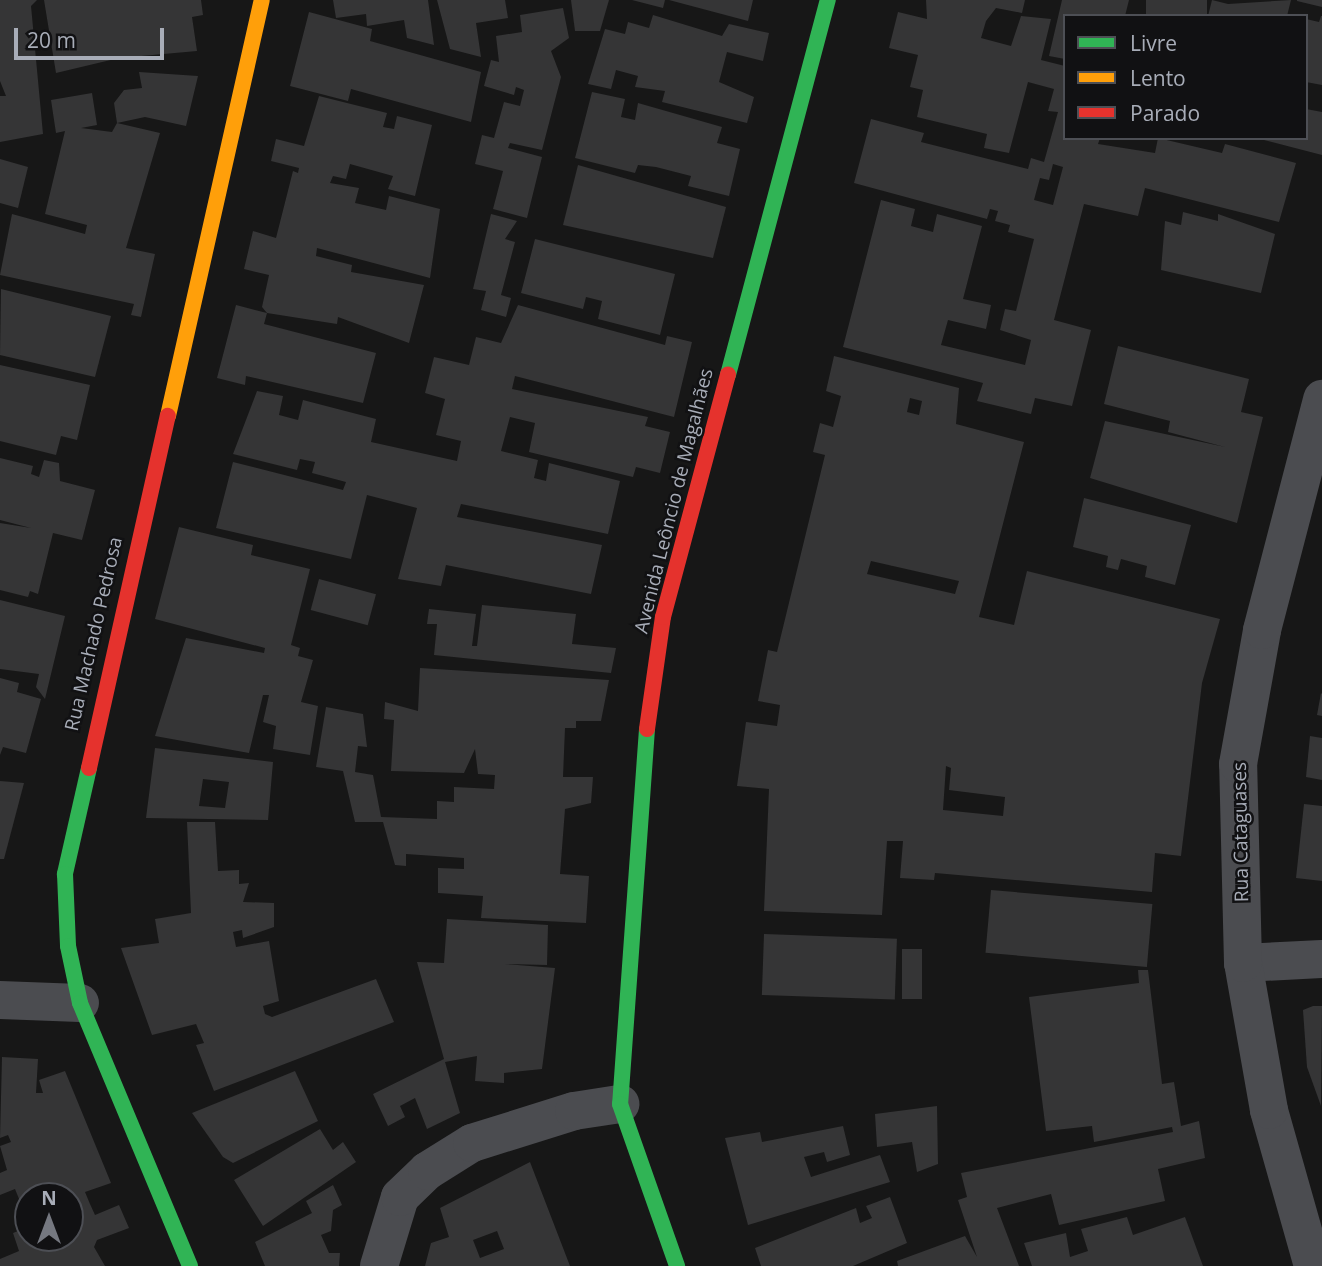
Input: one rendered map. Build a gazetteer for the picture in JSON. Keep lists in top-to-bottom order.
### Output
{
  "streets": {
    "street": ["Avenida Leôncio de Magalhães", "Rua Machado Pedrosa", "Rua Cataguases"]
  },
  "legend": ["Livre", "Lento", "Parado"],
  "scale_bar": "20 m",
  "north": "top"
}
